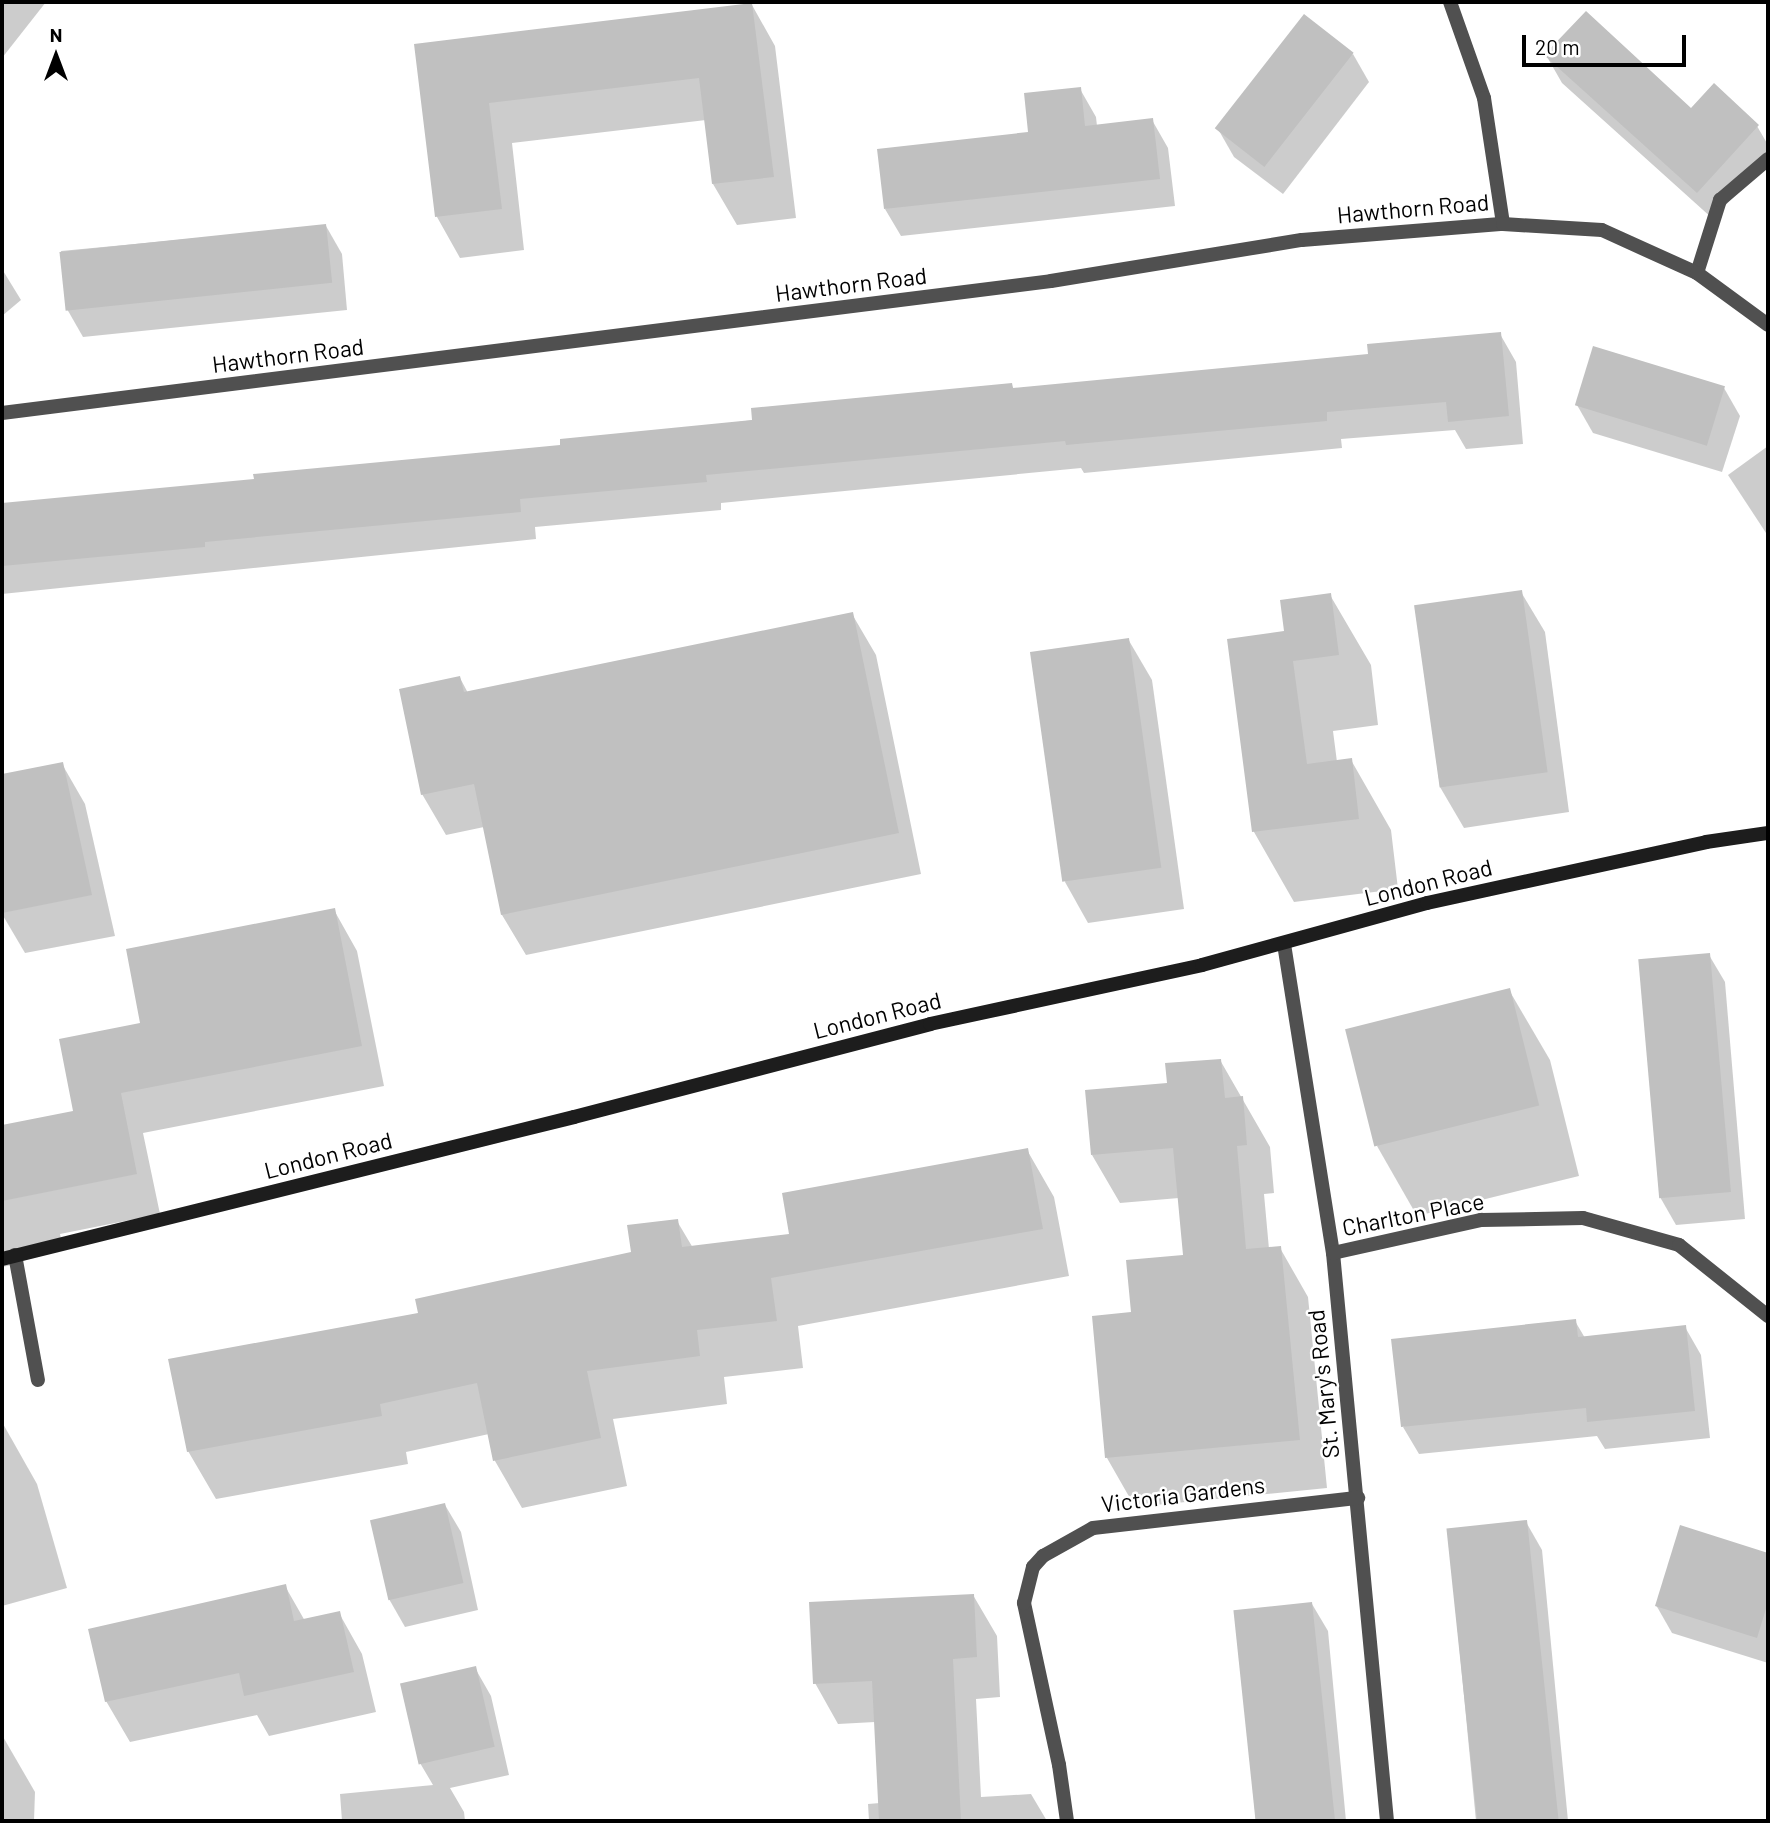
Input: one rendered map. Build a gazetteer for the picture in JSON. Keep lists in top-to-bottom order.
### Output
{
  "streets": {
    "street": [
      "Hawthorn Road",
      "London Road",
      "Charlton Place",
      "St. Mary's Road",
      "Victoria Gardens"
    ]
  },
  "crossings": [
    ["London Road", "St. Mary's Road"],
    ["Charlton Place", "St. Mary's Road"],
    ["St. Mary's Road", "Victoria Gardens"]
  ],
  "scale_bar": "20 m",
  "north": "top"
}
